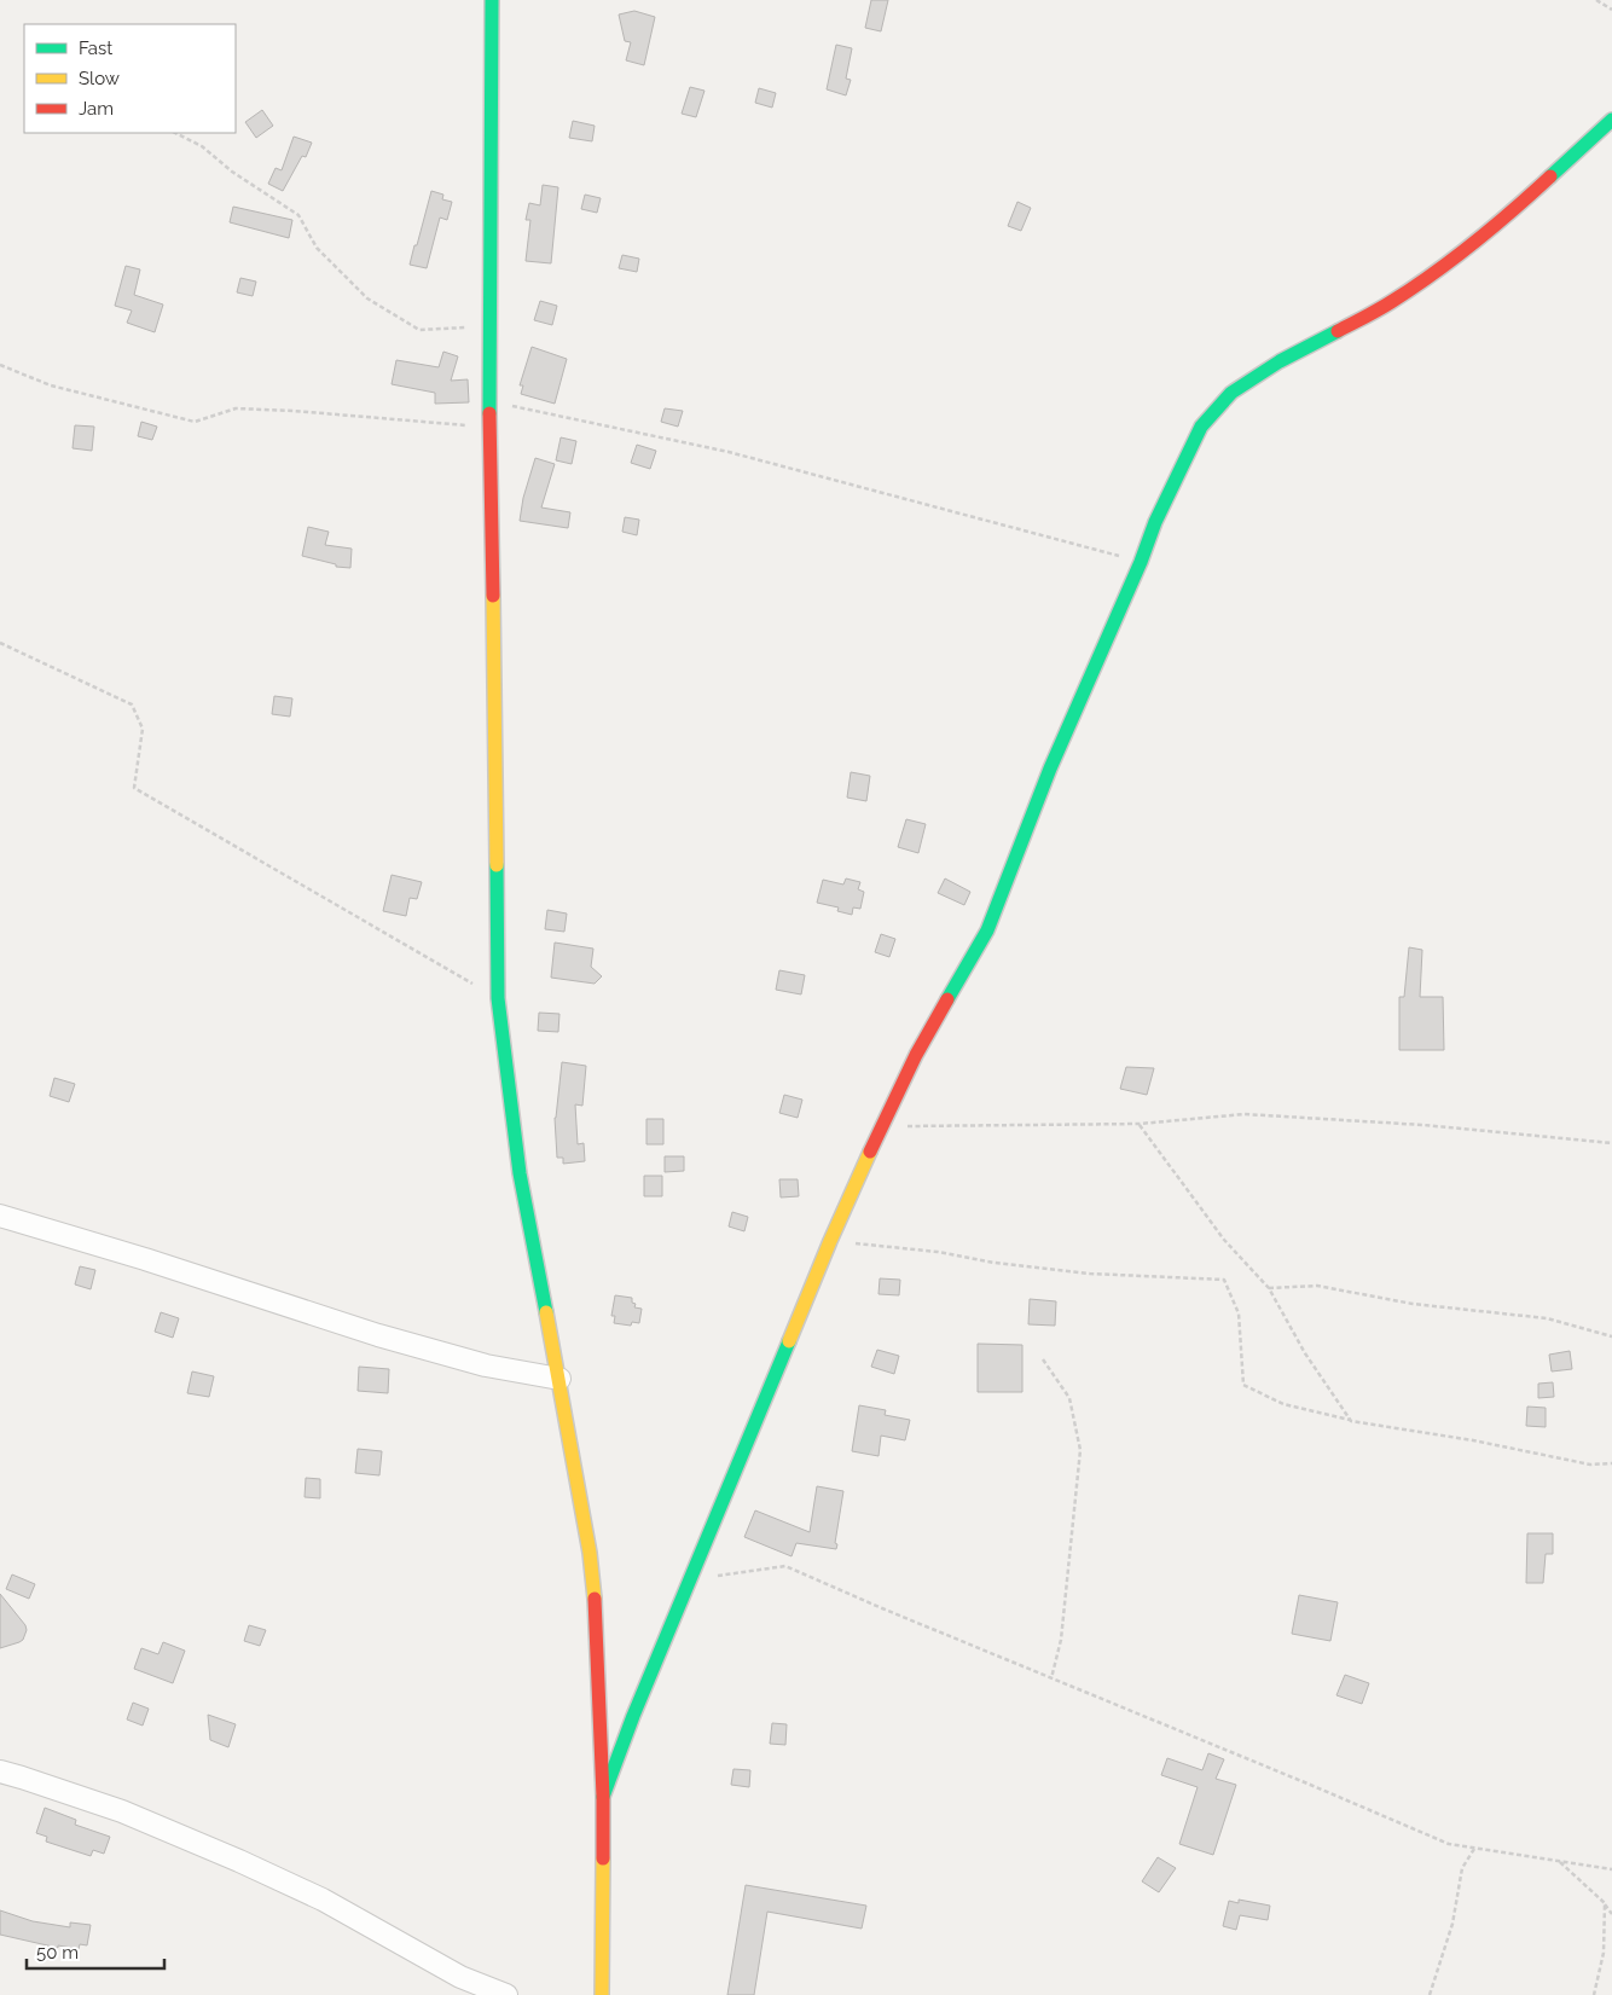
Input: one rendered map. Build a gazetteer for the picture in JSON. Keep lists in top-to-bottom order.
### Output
{
  "legend": ["Fast", "Slow", "Jam"],
  "scale_bar": "50 m"
}
